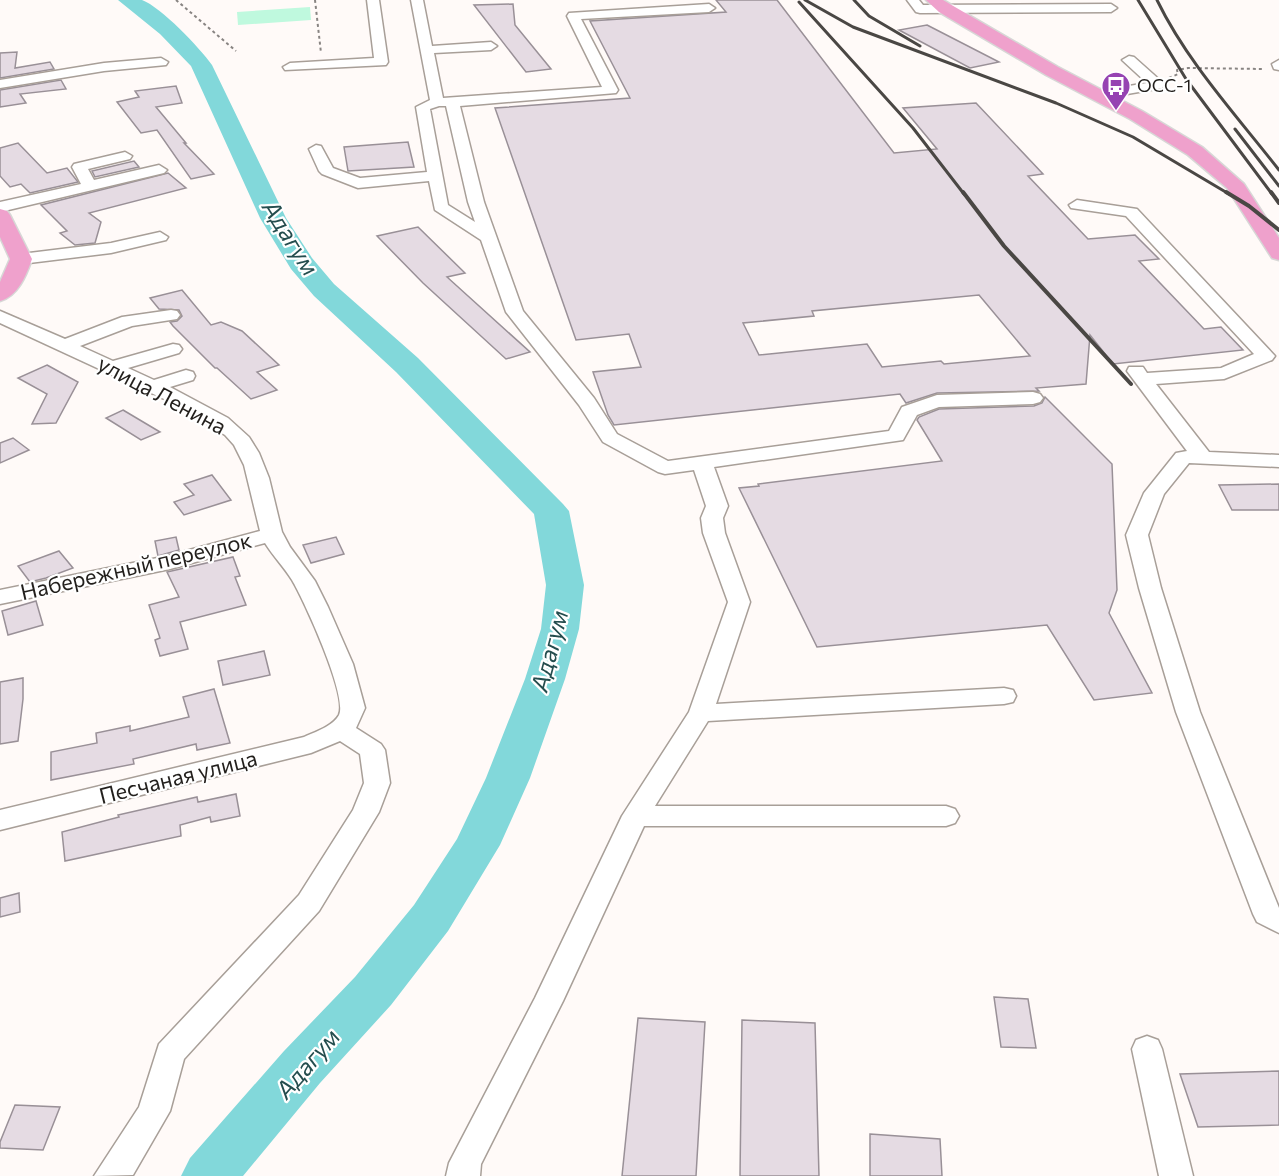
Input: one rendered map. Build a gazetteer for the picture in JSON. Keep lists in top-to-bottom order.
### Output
{
  "streets": {
    "street": ["улица Ленина", "Набережный переулок", "Песчаная улица"]
  },
  "crossings": [
    ["улица Ленина", "Набережный переулок"],
    ["улица Ленина", "Песчаная улица"]
  ],
  "water": ["Адагум"],
  "places": {
    "bus stop": ["ОСС-1"]
  }
}
